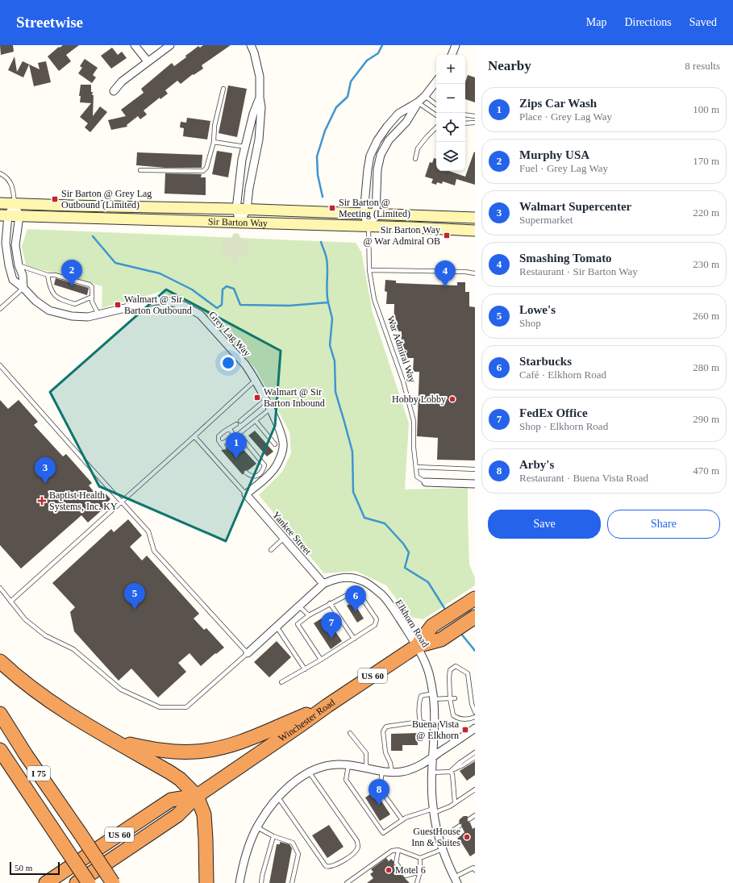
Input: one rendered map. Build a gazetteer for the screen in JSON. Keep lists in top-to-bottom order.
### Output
{
  "streets": {
    "highway": ["US 60", "Winchester Road", "I 75"],
    "main road": ["Sir Barton Way"],
    "street": [
      "Grey Lag Way",
      "War Admiral Way",
      "Yankee Street",
      "Elkhorn Road"
    ]
  },
  "crossings": [
    ["Sir Barton Way", "Grey Lag Way"],
    ["Sir Barton Way", "War Admiral Way"],
    ["Grey Lag Way", "Yankee Street"],
    ["Yankee Street", "Elkhorn Road"],
    ["Elkhorn Road", "Winchester Road"]
  ],
  "places": {
    "transit": [
      "Sir Barton @ Grey Lag Outbound (Limited)",
      "Sir Barton @ Meeting (Limited)",
      "Sir Barton Way @ War Admiral OB",
      "Walmart @ Sir Barton Outbound",
      "Walmart @ Sir Barton Inbound",
      "Buena Vista @ Elkhorn"
    ],
    "other": ["Hobby Lobby", "GuestHouse Inn & Suites", "Motel 6"],
    "health": ["Baptist Health Systems, Inc. KY"]
  },
  "scale_bar": "50 m",
  "page": {
    "header": "Streetwise",
    "nav": ["Map", "Directions", "Saved"],
    "heading": ["Nearby", "8 results"],
    "map_buttons": ["+", "−"],
    "list": [
      {
        "mark": "1",
        "name": "Zips Car Wash",
        "note": "Place · Grey Lag Way",
        "value": "100 m"
      },
      {
        "mark": "2",
        "name": "Murphy USA",
        "note": "Fuel · Grey Lag Way",
        "value": "170 m"
      },
      {
        "mark": "3",
        "name": "Walmart Supercenter",
        "note": "Supermarket",
        "value": "220 m"
      },
      {
        "mark": "4",
        "name": "Smashing Tomato",
        "note": "Restaurant · Sir Barton Way",
        "value": "230 m"
      },
      {
        "mark": "5",
        "name": "Lowe's",
        "note": "Shop",
        "value": "260 m"
      },
      {
        "mark": "6",
        "name": "Starbucks",
        "note": "Café · Elkhorn Road",
        "value": "280 m"
      },
      {
        "mark": "7",
        "name": "FedEx Office",
        "note": "Shop · Elkhorn Road",
        "value": "290 m"
      },
      {
        "mark": "8",
        "name": "Arby's",
        "note": "Restaurant · Buena Vista Road",
        "value": "470 m"
      }
    ],
    "pins": [
      "2",
      "4",
      "1",
      "3",
      "5",
      "6",
      "7",
      "8"
    ],
    "buttons": ["Save", "Share"],
    "scale": "50 m"
  }
}
